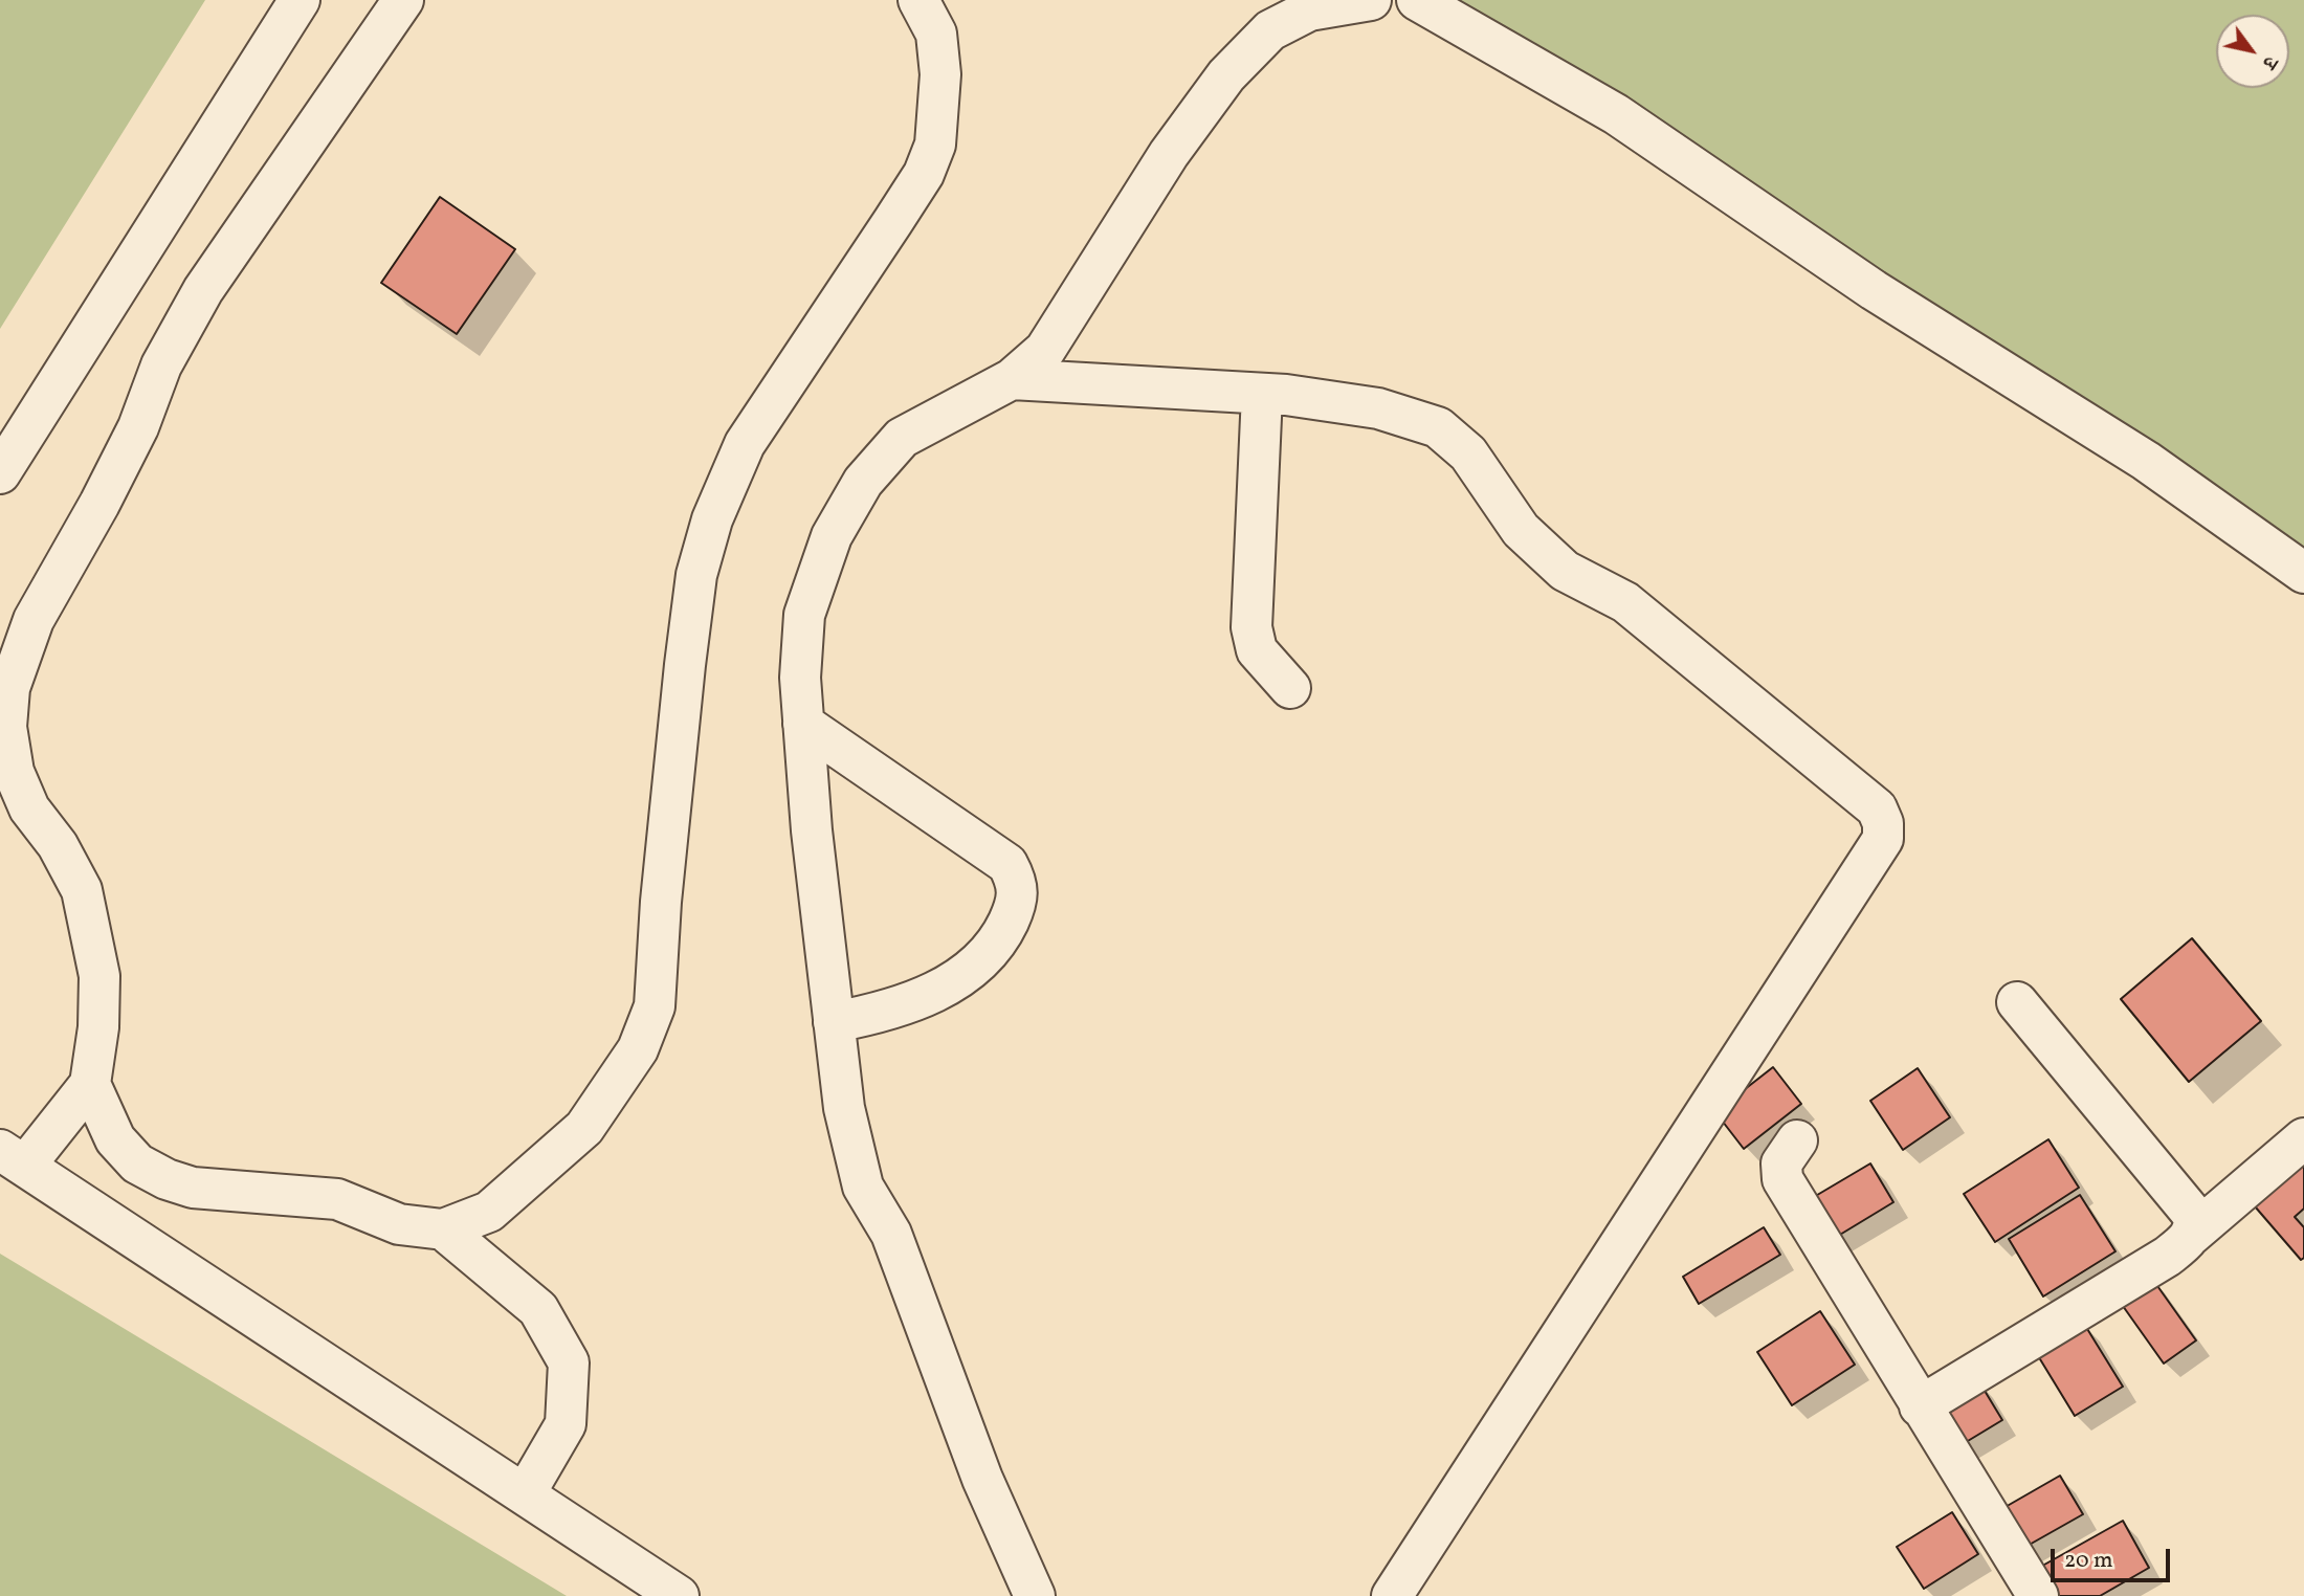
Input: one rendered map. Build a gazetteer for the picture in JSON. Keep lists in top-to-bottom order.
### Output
{
  "scale_bar": "20 m",
  "north": "bottom right"
}
